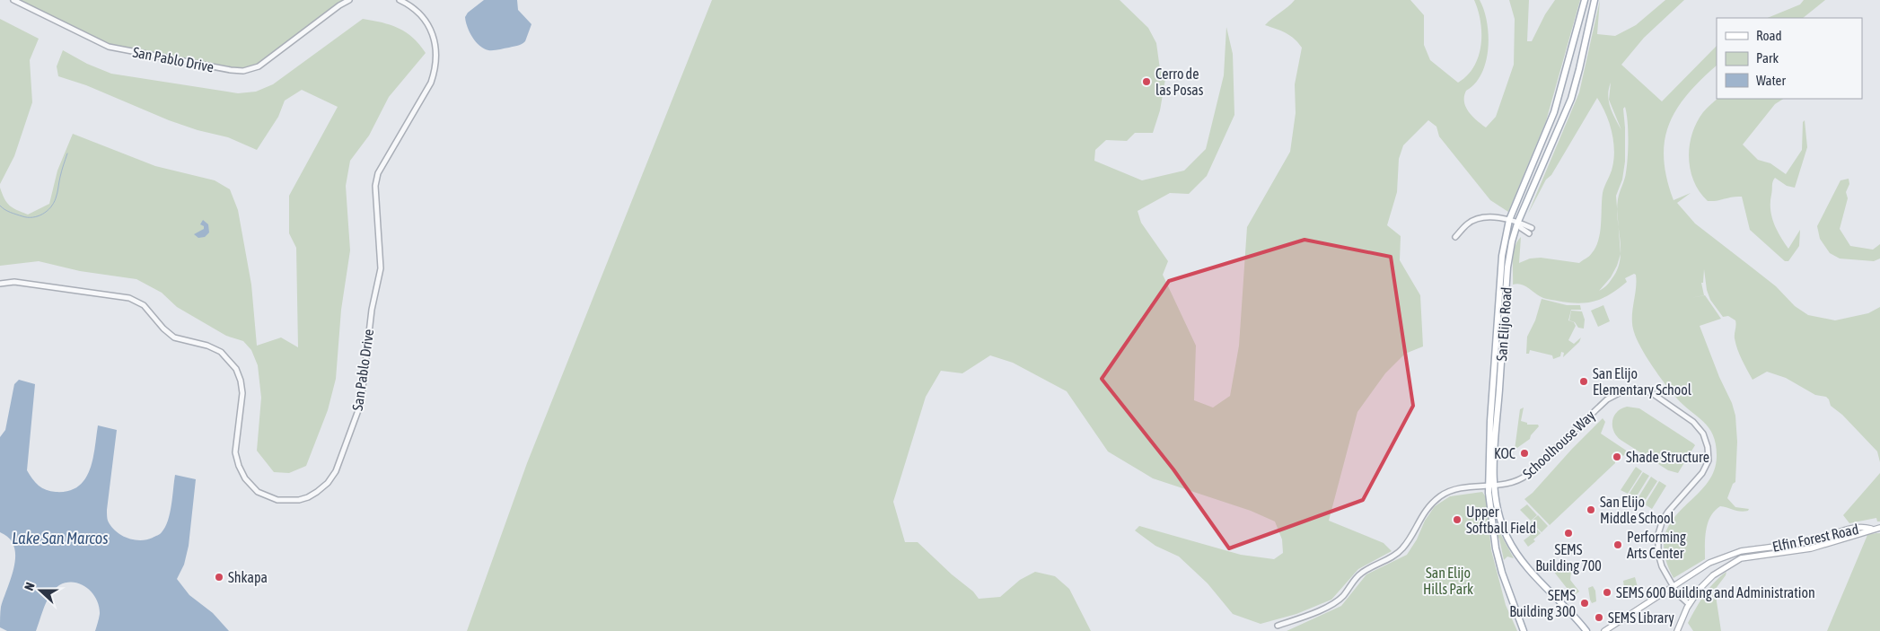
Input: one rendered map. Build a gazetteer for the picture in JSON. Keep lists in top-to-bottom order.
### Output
{
  "streets": {
    "main road": ["San Elijo Road", "Elfin Forest Road"],
    "street": ["San Pablo Drive", "Schoolhouse Way"]
  },
  "crossings": [
    ["San Elijo Road", "Schoolhouse Way"]
  ],
  "water": ["Lake San Marcos"],
  "parks": ["San Elijo Hills Park"],
  "places": [
    "Cerro de las Posas",
    "San Elijo Elementary School",
    "KOC",
    "Shade Structure",
    "San Elijo Middle School",
    "Upper Softball Field",
    "SEMS Building 700",
    "Performing Arts Center",
    "Shkapa",
    "SEMS 600 Building and Administration",
    "SEMS Building 300",
    "SEMS Library"
  ],
  "legend": ["Road", "Park", "Water"],
  "north": "left"
}
